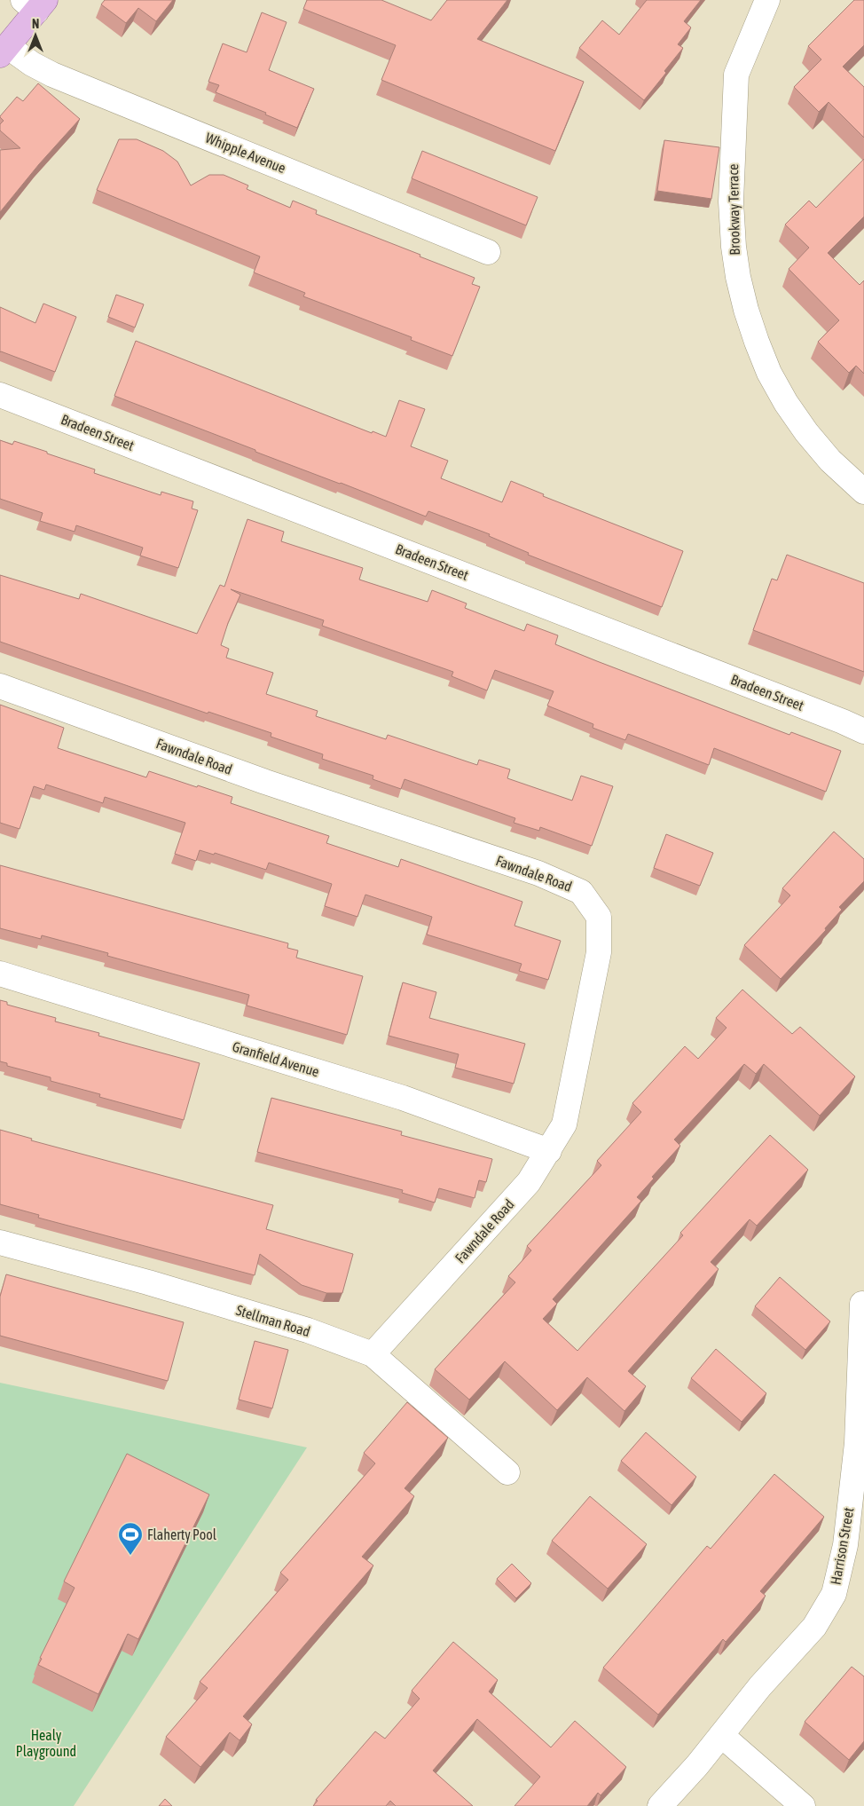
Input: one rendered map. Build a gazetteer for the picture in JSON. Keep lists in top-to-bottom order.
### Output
{
  "streets": {
    "street": [
      "Whipple Avenue",
      "Brookway Terrace",
      "Bradeen Street",
      "Fawndale Road",
      "Granfield Avenue",
      "Stellman Road",
      "Harrison Street"
    ]
  },
  "crossings": [
    ["Fawndale Road", "Granfield Avenue"],
    ["Fawndale Road", "Stellman Road"]
  ],
  "parks": ["Healy Playground"],
  "places": {
    "sports": ["Flaherty Pool"]
  },
  "north": "top"
}
